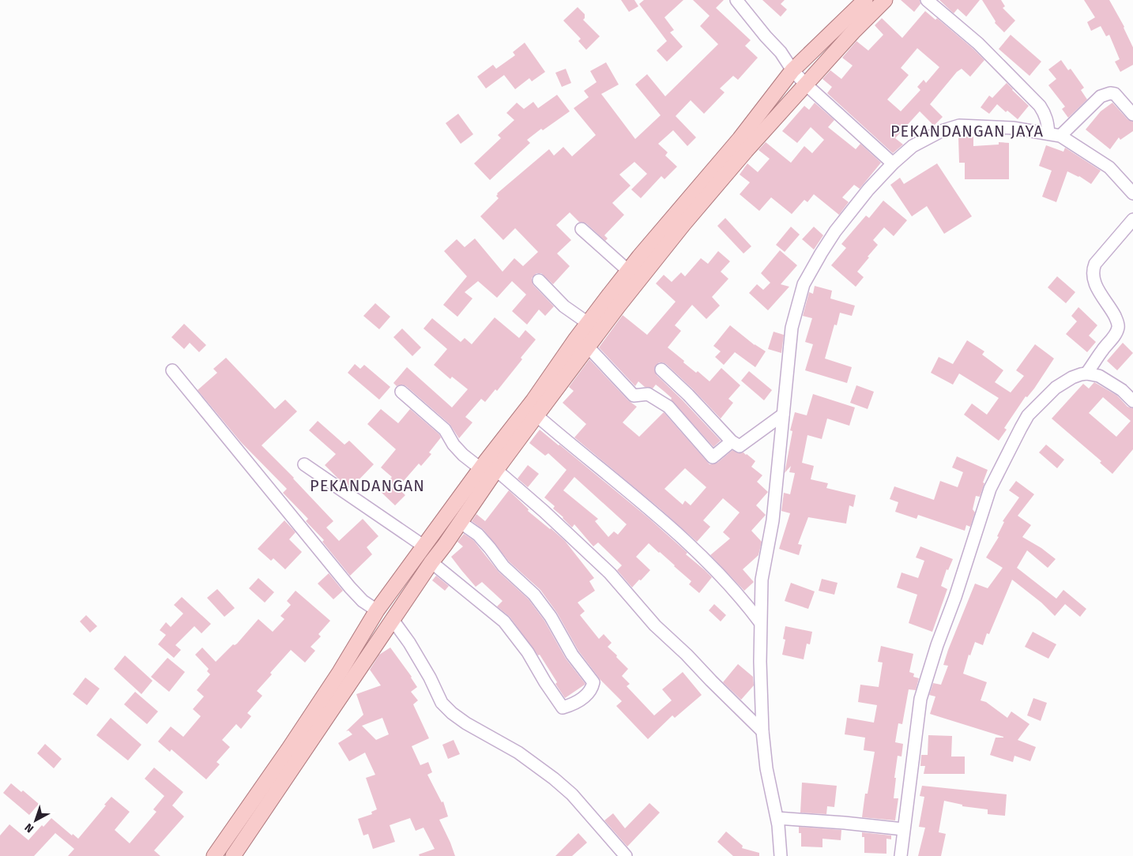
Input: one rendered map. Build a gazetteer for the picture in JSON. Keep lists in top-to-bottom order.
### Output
{
  "districts": ["PEKANDANGAN JAYA", "PEKANDANGAN"],
  "north": "bottom left"
}
